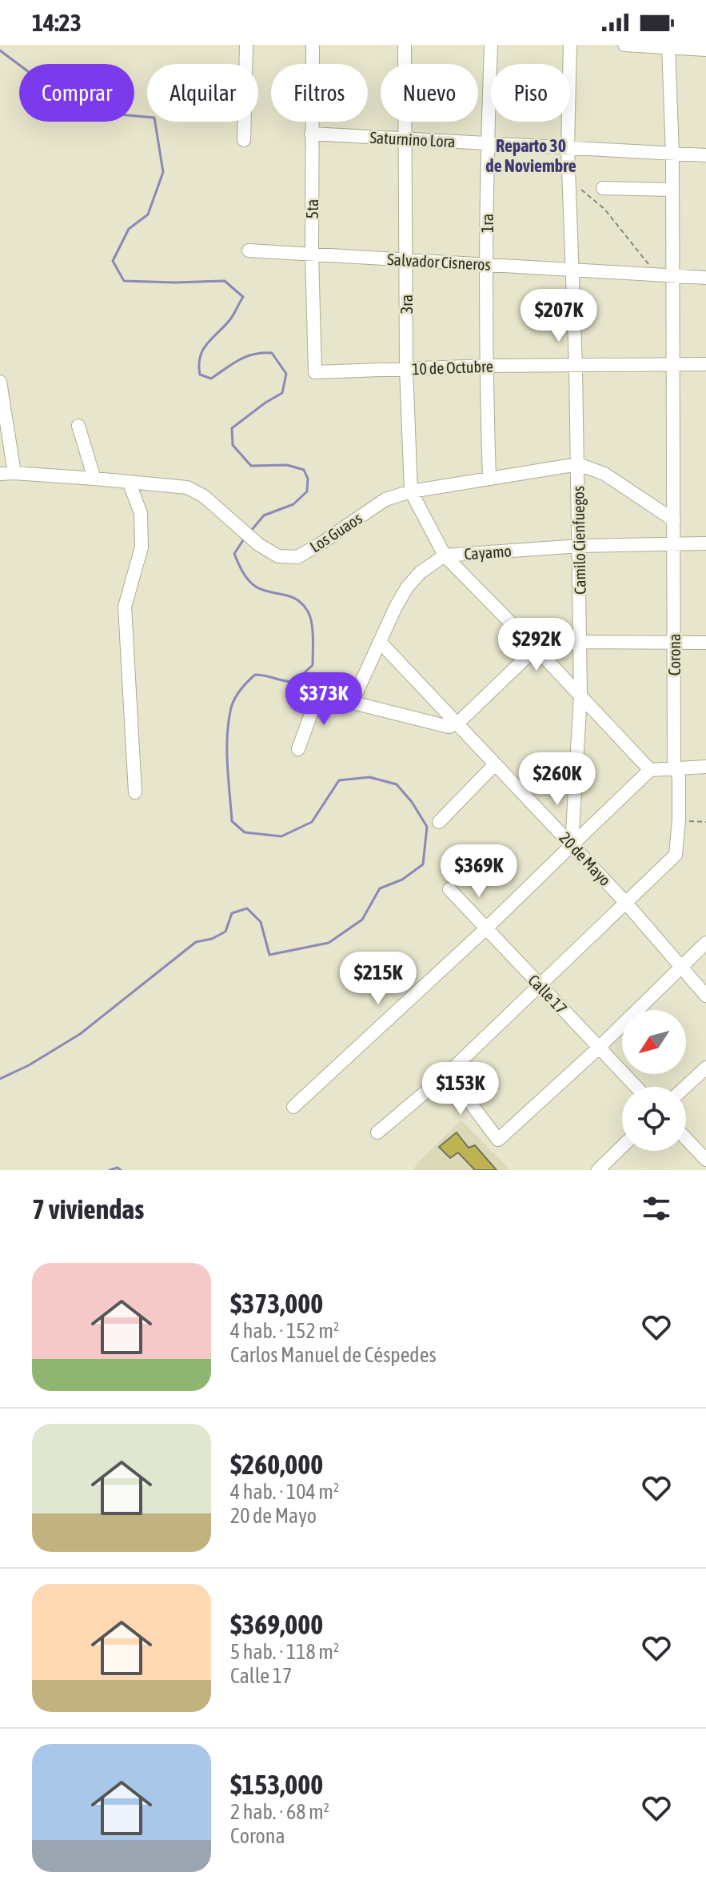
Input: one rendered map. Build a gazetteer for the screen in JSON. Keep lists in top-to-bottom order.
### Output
{
  "streets": {
    "street": [
      "Saturnino Lora",
      "5ta",
      "1ra",
      "Salvador Cisneros",
      "3ra",
      "10 de Octubre",
      "Los Guaos",
      "Camilo Cienfuegos",
      "Cayamo",
      "Corona",
      "20 de Mayo",
      "Calle 17"
    ]
  },
  "crossings": [
    ["Saturnino Lora", "5ta"],
    ["Saturnino Lora", "1ra"],
    ["Saturnino Lora", "3ra"],
    ["Saturnino Lora", "Camilo Cienfuegos"],
    ["Saturnino Lora", "Corona"],
    ["5ta", "Salvador Cisneros"],
    ["5ta", "10 de Octubre"],
    ["1ra", "Salvador Cisneros"],
    ["1ra", "10 de Octubre"],
    ["1ra", "Los Guaos"],
    ["Salvador Cisneros", "3ra"],
    ["Salvador Cisneros", "Camilo Cienfuegos"],
    ["Salvador Cisneros", "Corona"],
    ["3ra", "10 de Octubre"],
    ["3ra", "Los Guaos"],
    ["3ra", "Camilo Cienfuegos"],
    ["3ra", "Cayamo"],
    ["10 de Octubre", "Camilo Cienfuegos"],
    ["10 de Octubre", "Corona"],
    ["Los Guaos", "Camilo Cienfuegos"],
    ["Camilo Cienfuegos", "Cayamo"],
    ["Camilo Cienfuegos", "20 de Mayo"],
    ["Cayamo", "Corona"],
    ["Cayamo", "20 de Mayo"],
    ["Corona", "20 de Mayo"],
    ["Corona", "Calle 17"]
  ],
  "districts": ["Reparto 30 de Noviembre"],
  "north": "bottom left",
  "page": {
    "status": "14:23",
    "chip": [
      "Comprar",
      "Alquilar",
      "Filtros",
      "Nuevo",
      "Piso"
    ],
    "price": [
      "$207K",
      "$292K",
      "$373K",
      "$260K",
      "$369K",
      "$215K",
      "$153K"
    ],
    "heading": "7 viviendas",
    "list": [
      {
        "name": "$373,000",
        "note": "4 hab. · 152 m² · Carlos Manuel de Céspedes"
      },
      {
        "name": "$260,000",
        "note": "4 hab. · 104 m² · 20 de Mayo"
      },
      {
        "name": "$369,000",
        "note": "5 hab. · 118 m² · Calle 17"
      },
      {
        "name": "$153,000",
        "note": "2 hab. · 68 m² · Corona"
      }
    ]
  }
}
